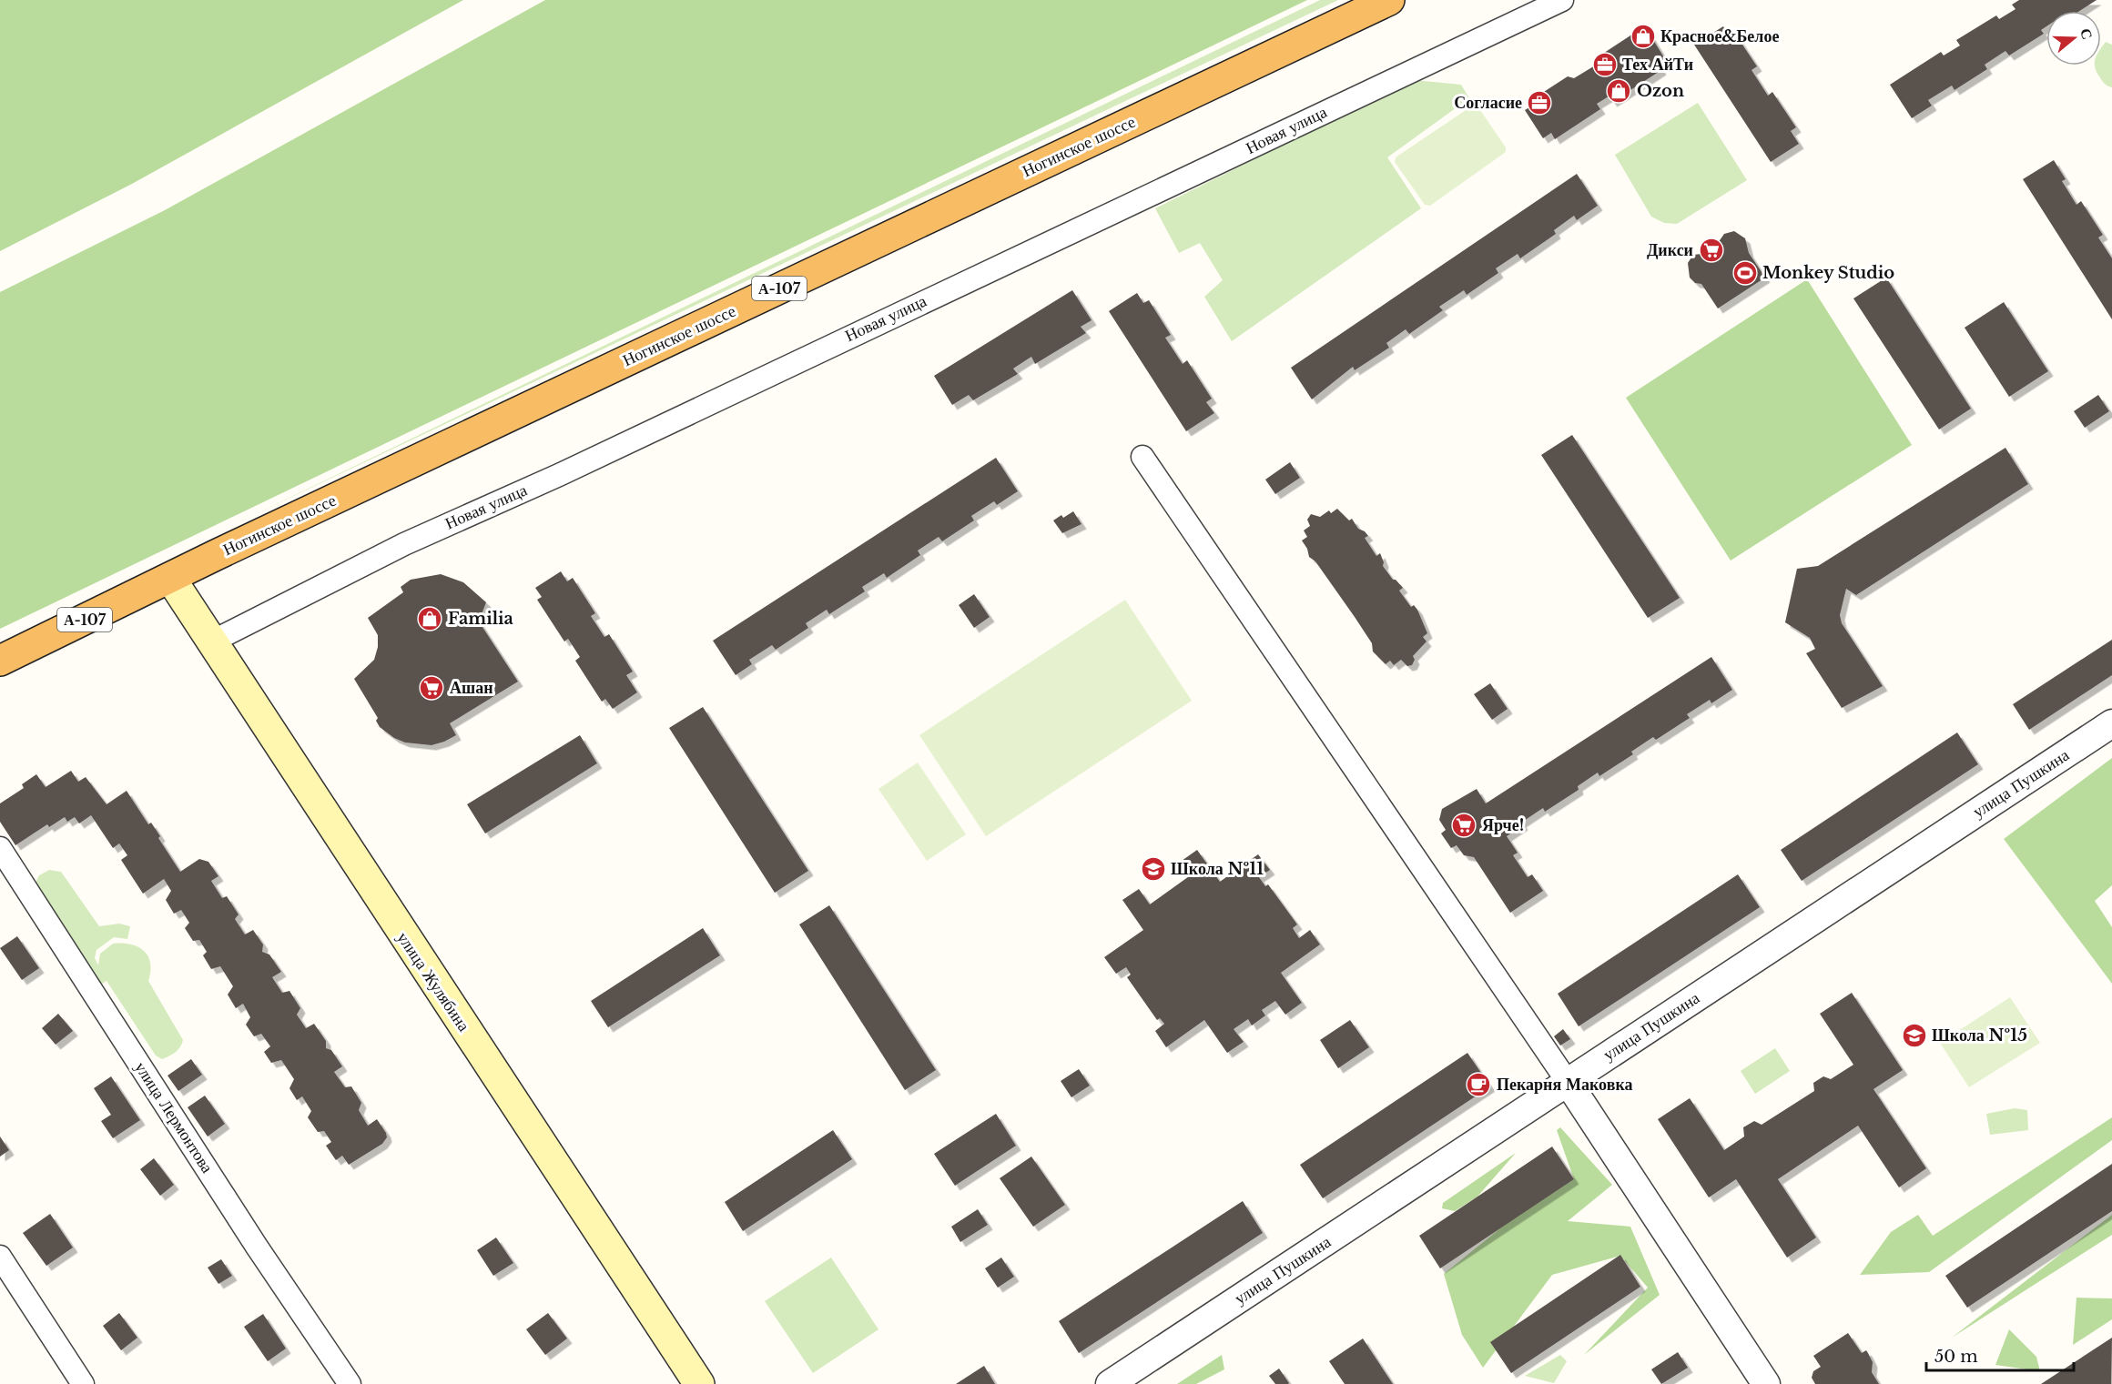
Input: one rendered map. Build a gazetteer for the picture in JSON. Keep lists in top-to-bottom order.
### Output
{
  "streets": {
    "highway": ["Ногинское шоссе", "А-107"],
    "main road": ["улица Жулябина"],
    "street": ["Новая улица", "улица Пушкина", "улица Лермонтова"]
  },
  "crossings": [
    ["Новая улица", "улица Жулябина"],
    ["Ногинское шоссе", "улица Жулябина"]
  ],
  "places": {
    "shop": ["Красное&Белое", "Ozon", "Familia"],
    "office": ["Тех АйТи", "Согласие"],
    "supermarket": ["Дикси", "Ашан", "Ярче!"],
    "sports": ["Monkey Studio"],
    "school or university": ["Школа №11", "Школа №15"],
    "cafe": ["Пекарня Маковка"]
  },
  "scale_bar": "50 m",
  "north": "right"
}
